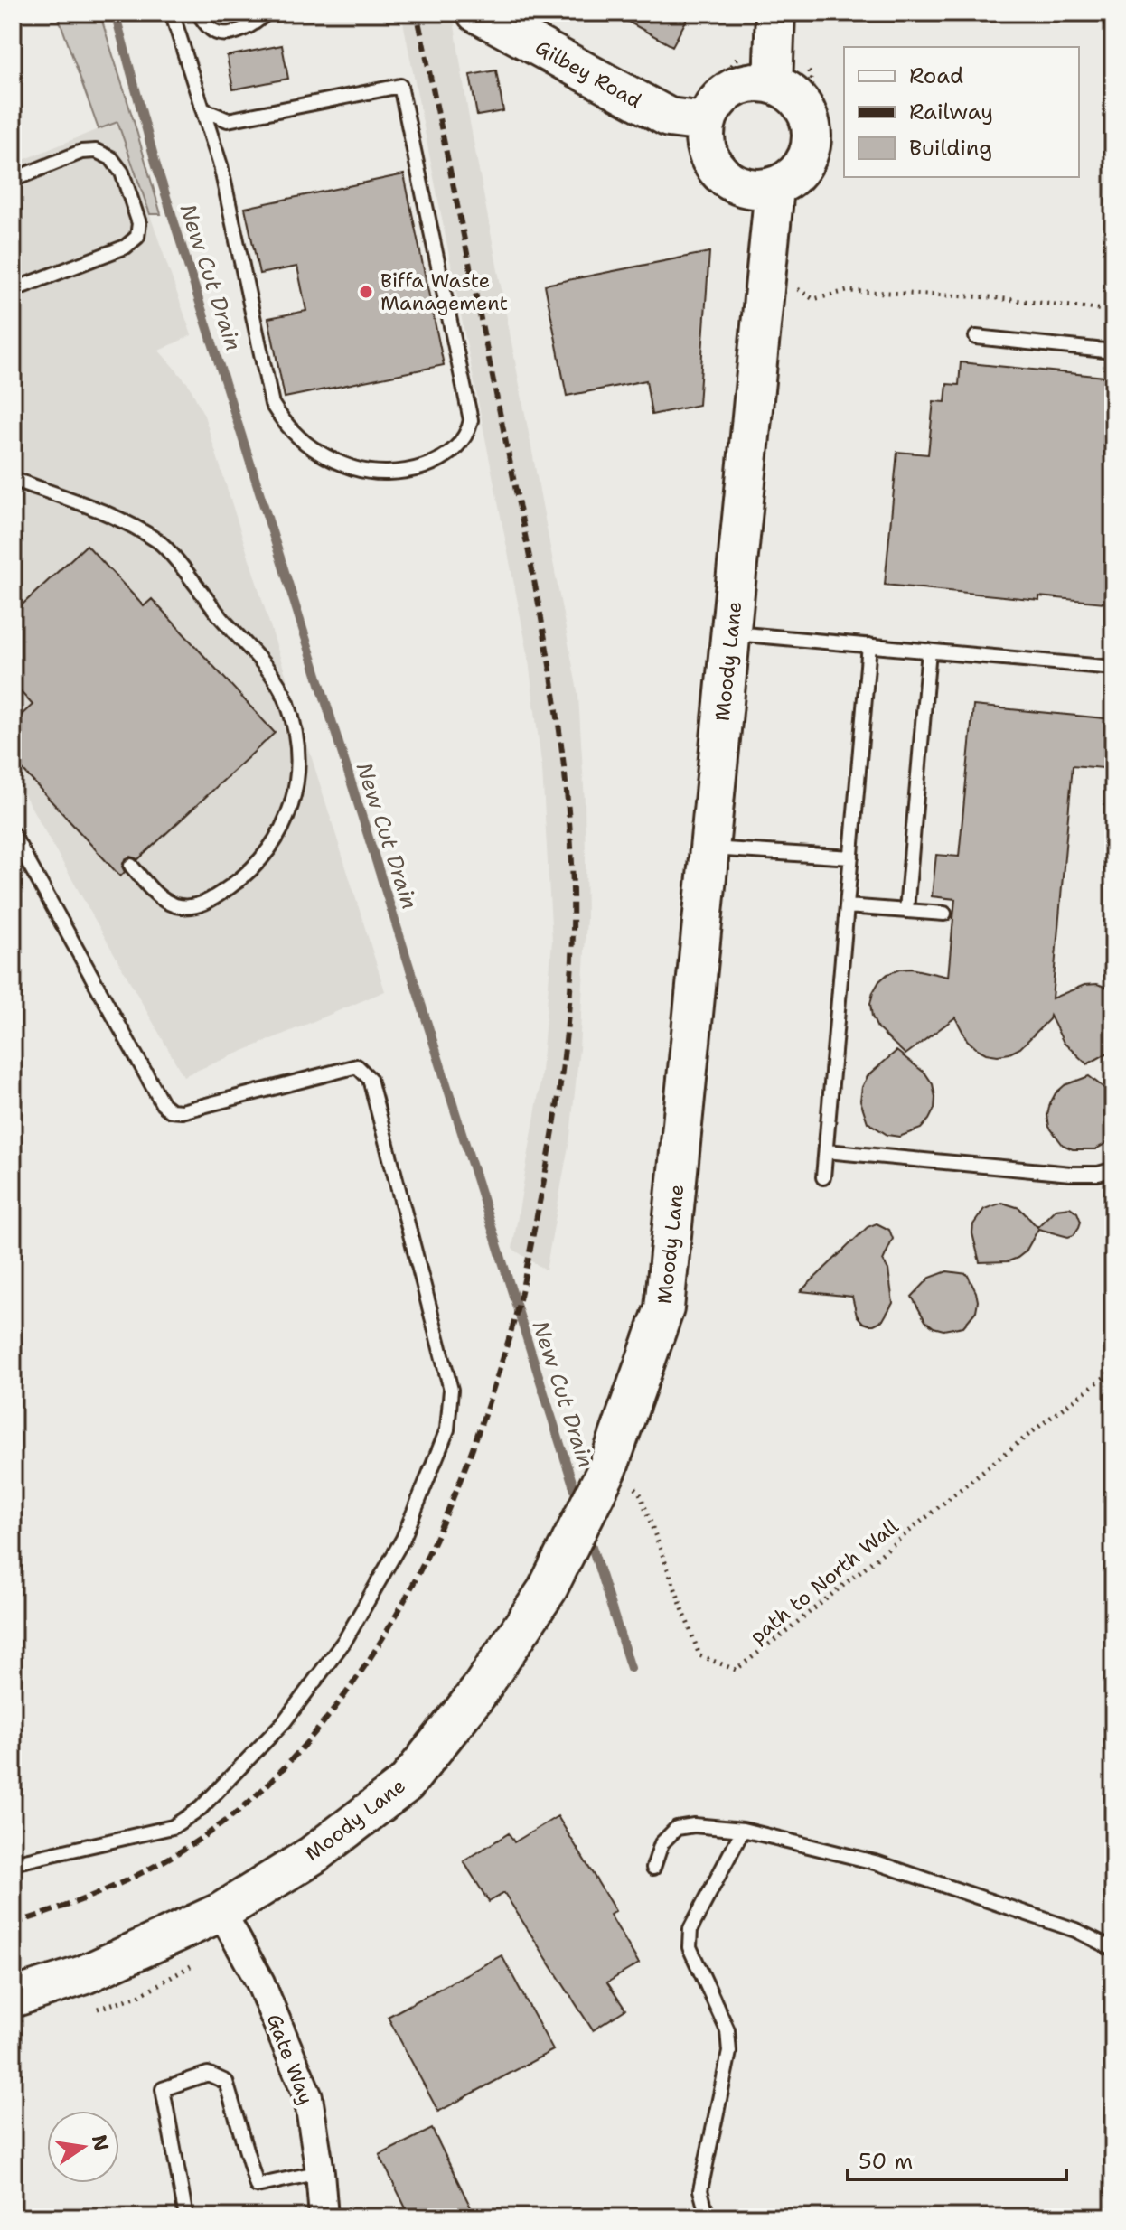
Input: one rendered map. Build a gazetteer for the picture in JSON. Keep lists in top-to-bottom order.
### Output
{
  "streets": {
    "street": ["Gilbey Road", "Moody Lane", "Gate Way"],
    "path": ["path to North Wall"]
  },
  "crossings": [
    ["Gilbey Road", "Moody Lane"],
    ["Moody Lane", "Gate Way"]
  ],
  "water": ["New Cut Drain"],
  "places": ["Biffa Waste Management"],
  "legend": ["Road", "Railway", "Building"],
  "scale_bar": "50 m",
  "north": "right"
}
